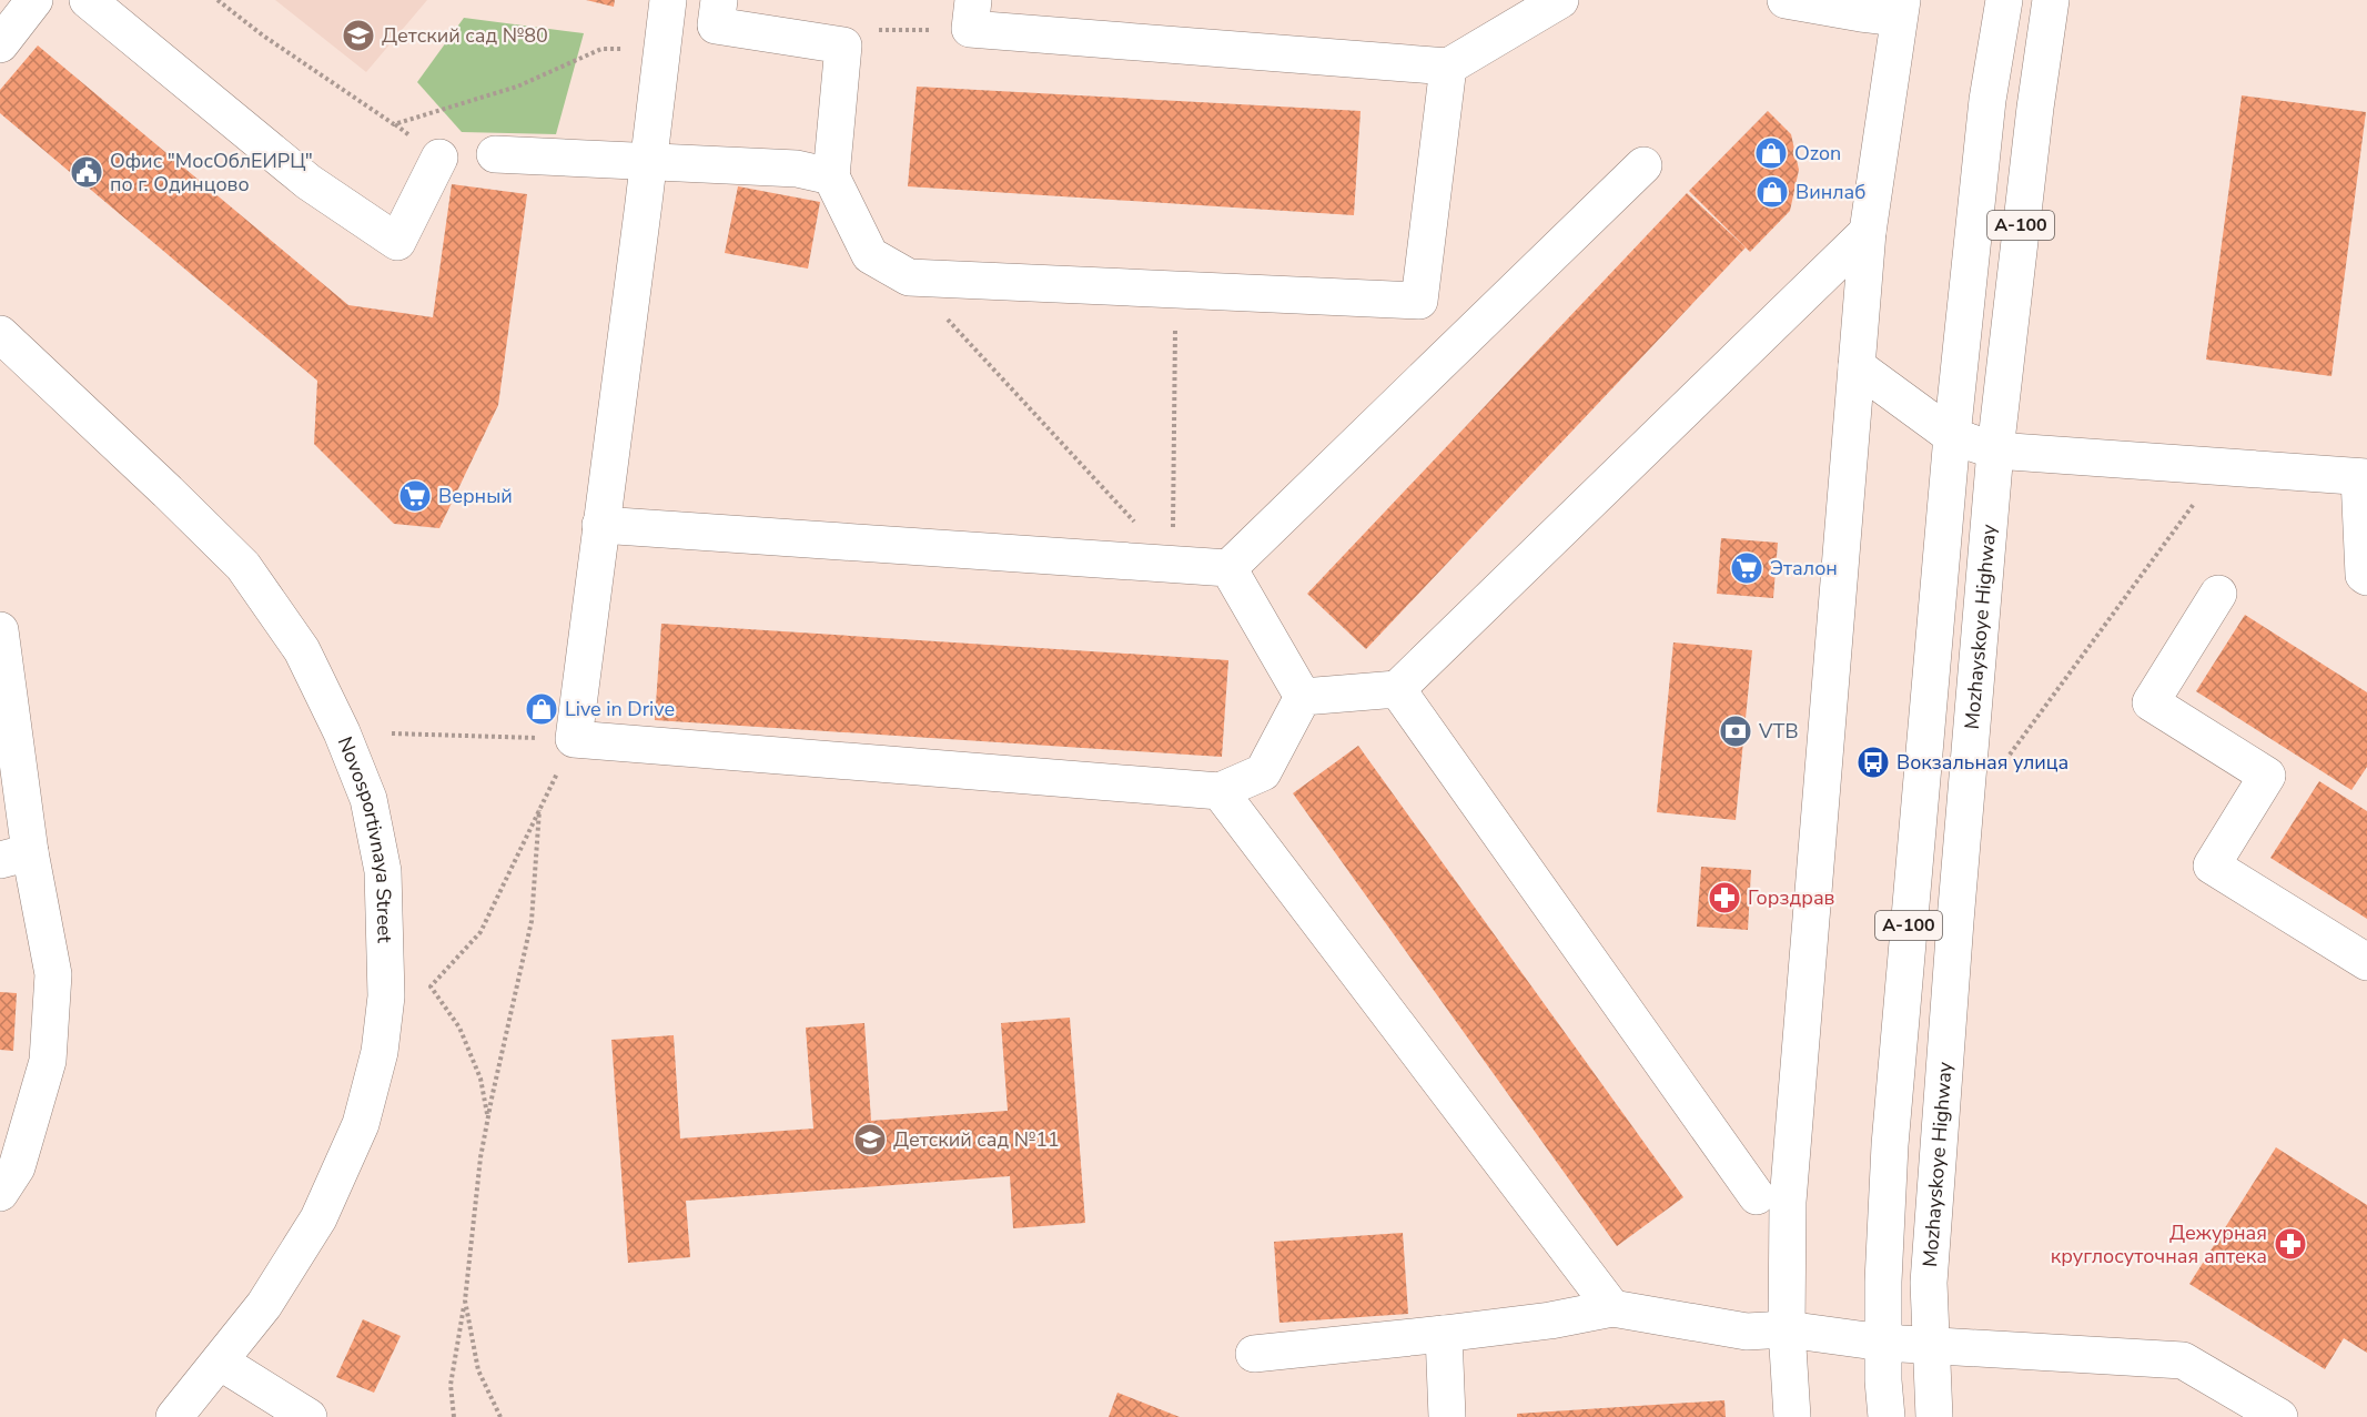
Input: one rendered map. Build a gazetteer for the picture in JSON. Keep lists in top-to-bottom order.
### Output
{
  "streets": {
    "main road": ["А-100", "Mozhayskoye Highway", "Novosportivnaya Street"]
  },
  "places": {
    "school or university": ["Детский сад №80", "Детский сад №11"],
    "shop": ["Ozon", "Винлаб", "Live in Drive"],
    "public building": ["Офис \"МосОблЕИРЦ\" по г. Одинцово"],
    "supermarket": ["Верный", "Эталон"],
    "bank": ["VTB"],
    "bus stop": ["Вокзальная улица"],
    "pharmacy": ["Горздрав", "Дежурная круглосуточная аптека"]
  }
}
